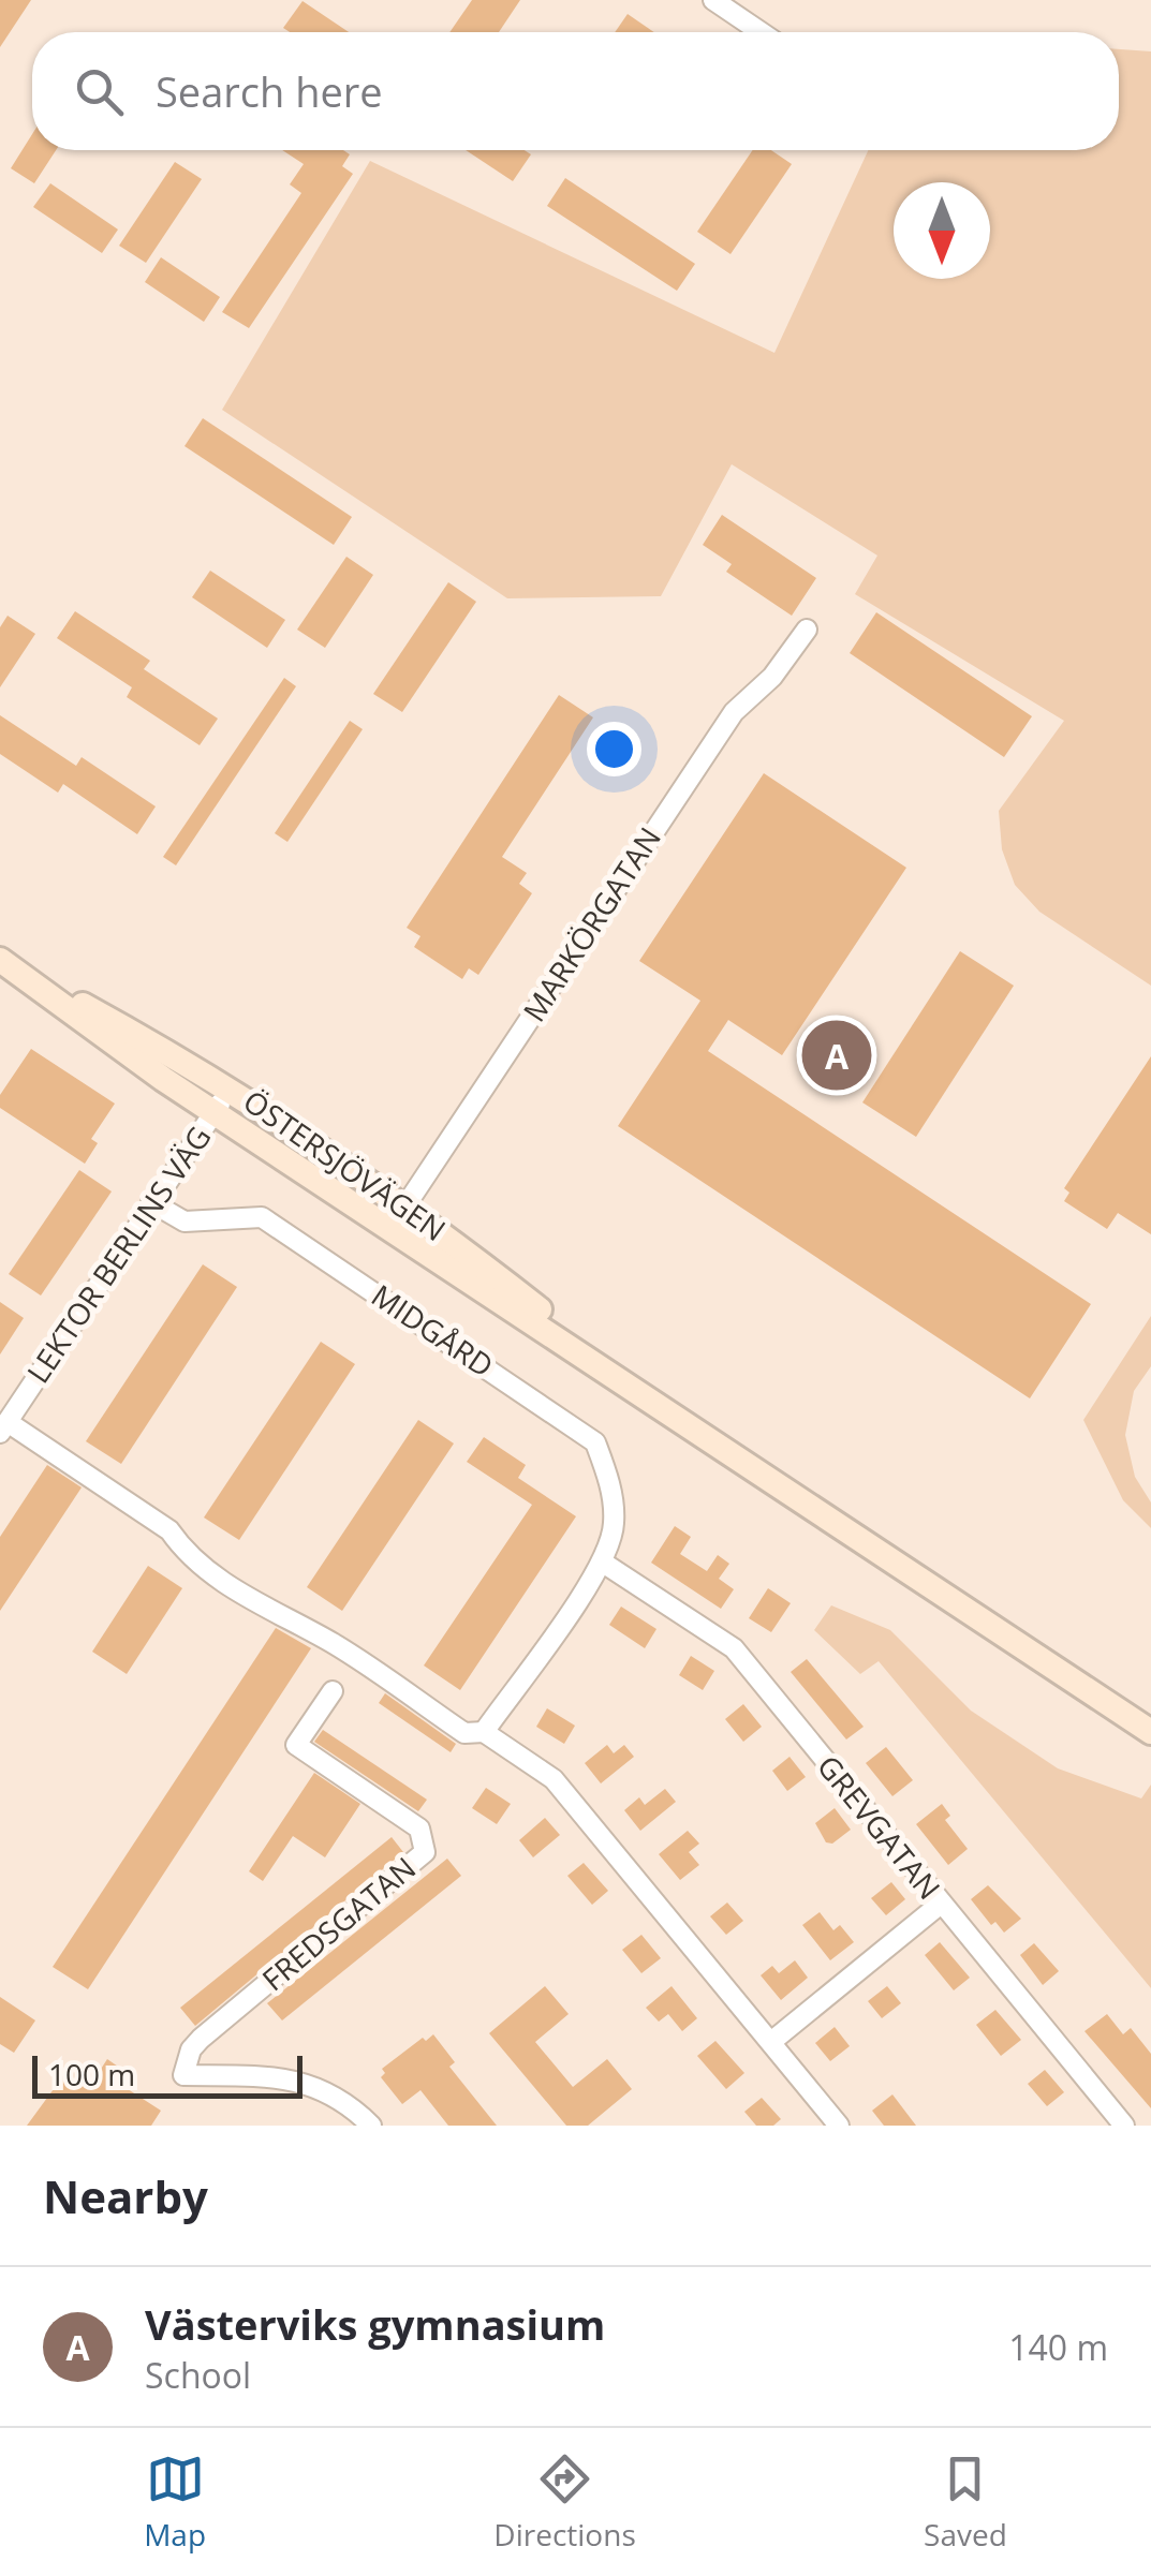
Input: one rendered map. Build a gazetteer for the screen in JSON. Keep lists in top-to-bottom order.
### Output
{
  "streets": {
    "main road": ["ÖSTERSJÖVÄGEN"],
    "street": [
      "MARKÖRGATAN",
      "LEKTOR BERLINS VÄG",
      "MIDGÅRD",
      "GREVGATAN",
      "FREDSGATAN"
    ]
  },
  "crossings": [
    ["MARKÖRGATAN", "ÖSTERSJÖVÄGEN"],
    ["ÖSTERSJÖVÄGEN", "LEKTOR BERLINS VÄG"],
    ["LEKTOR BERLINS VÄG", "MIDGÅRD"],
    ["MIDGÅRD", "GREVGATAN"]
  ],
  "scale_bar": "100 m",
  "north": "bottom",
  "page": {
    "search": "Search here",
    "pins": "A",
    "scale": "100 m",
    "heading": "Nearby",
    "list": [
      {
        "mark": "A",
        "name": "Västerviks gymnasium",
        "note": "School",
        "value": "140 m"
      }
    ],
    "nav": ["Map", "Directions", "Saved"]
  }
}
